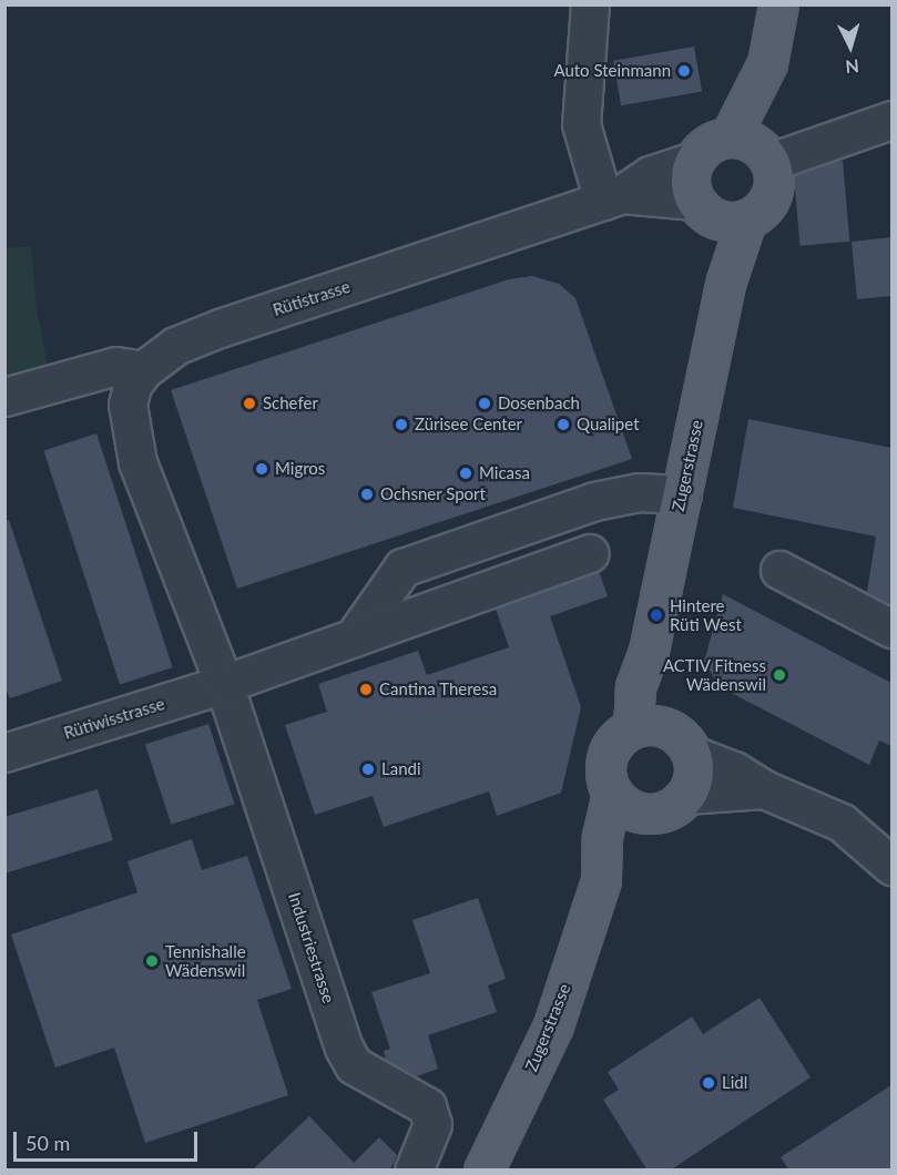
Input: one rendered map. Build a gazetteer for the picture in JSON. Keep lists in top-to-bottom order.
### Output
{
  "streets": {
    "main road": ["Zugerstrasse"],
    "street": ["Rütistrasse", "Rütiwisstrasse", "Industriestrasse"]
  },
  "crossings": [
    ["Rütistrasse", "Zugerstrasse"],
    ["Rütistrasse", "Industriestrasse"],
    ["Rütiwisstrasse", "Industriestrasse"]
  ],
  "places": [
    "Auto Steinmann",
    "Schefer",
    "Dosenbach",
    "Zürisee Center",
    "Qualipet",
    "Migros",
    "Micasa",
    "Ochsner Sport",
    "Hintere Rüti West",
    "ACTIV Fitness Wädenswil",
    "Cantina Theresa",
    "Landi",
    "Tennishalle Wädenswil",
    "Lidl"
  ],
  "scale_bar": "50 m",
  "north": "bottom"
}
